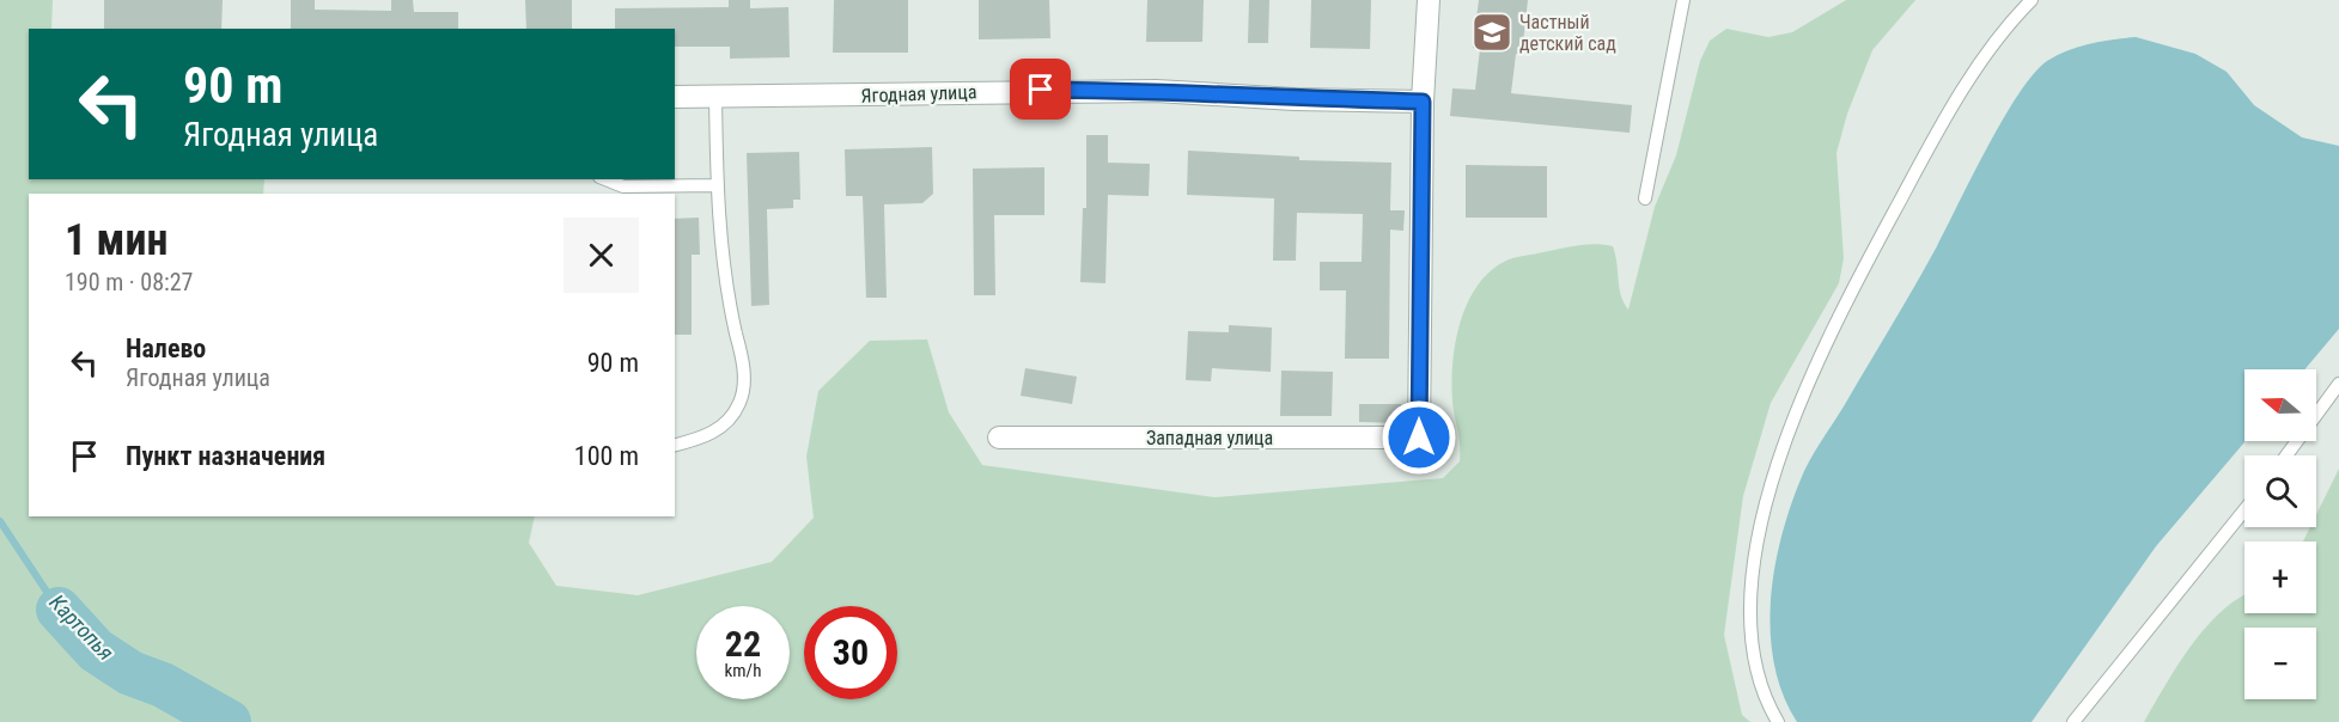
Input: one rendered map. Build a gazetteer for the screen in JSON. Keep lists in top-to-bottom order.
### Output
{
  "streets": {
    "street": ["Ягодная улица", "Западная улица"]
  },
  "crossings": [
    ["Ягодная улица", "Западная улица"]
  ],
  "water": ["Картопья"],
  "places": {
    "school or university": ["Частный детский сад"]
  },
  "north": "left",
  "page": {
    "turn": ["90 m", "Ягодная улица"],
    "heading": ["1 мин", "190 m · 08:27"],
    "list": [
      {
        "name": "Налево",
        "note": "Ягодная улица",
        "value": "90 m"
      },
      {
        "name": "Пункт назначения",
        "value": "100 m"
      }
    ],
    "map_buttons": ["+", "−"],
    "speed": "22 km/h",
    "limit": "30"
  }
}
